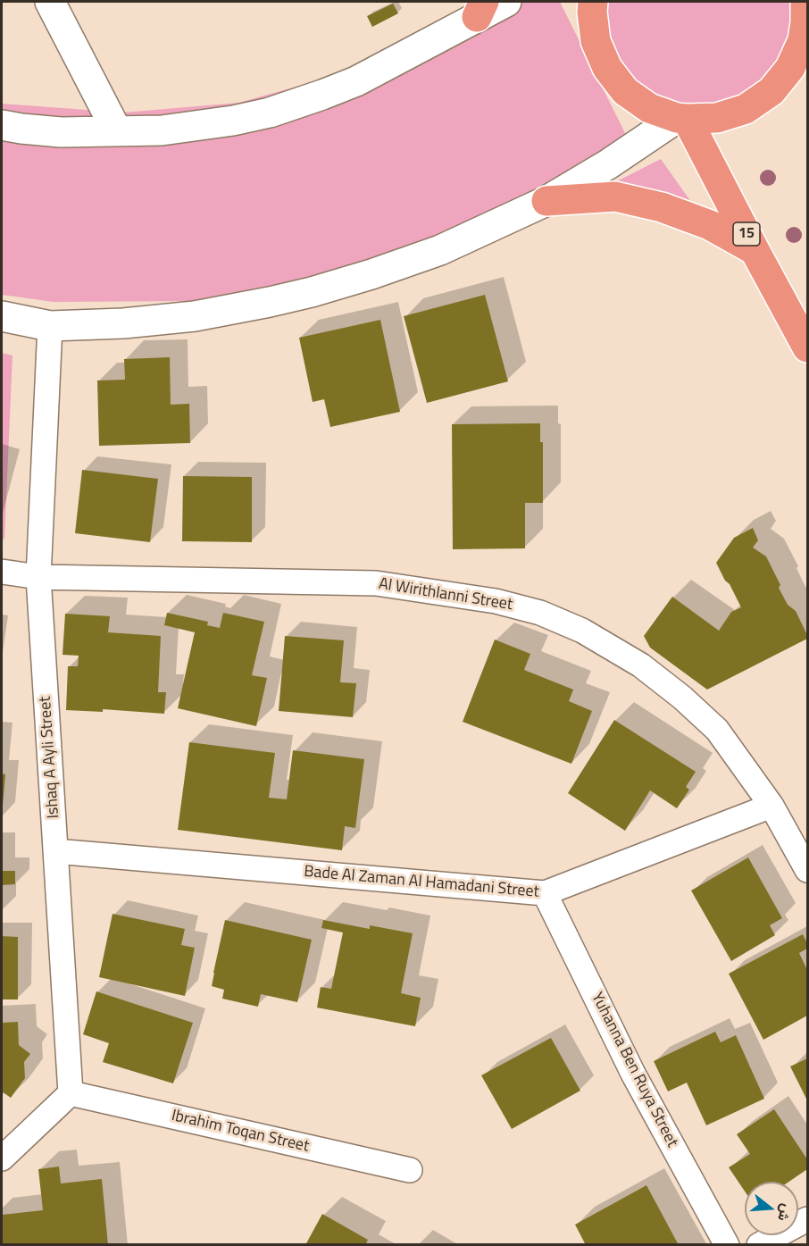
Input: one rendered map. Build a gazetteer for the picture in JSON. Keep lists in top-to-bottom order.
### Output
{
  "streets": {
    "highway": ["15"],
    "street": [
      "Al Wirithlanni Street",
      "Ishaq A Ayli Street",
      "Bade Al Zaman Al Hamadani Street",
      "Yuhanna Ben Ruya Street",
      "Ibrahim Toqan Street"
    ]
  },
  "crossings": [
    ["Al Wirithlanni Street", "Ishaq A Ayli Street"],
    ["Al Wirithlanni Street", "Bade Al Zaman Al Hamadani Street"],
    ["Ishaq A Ayli Street", "Bade Al Zaman Al Hamadani Street"],
    ["Ishaq A Ayli Street", "Ibrahim Toqan Street"],
    ["Bade Al Zaman Al Hamadani Street", "Yuhanna Ben Ruya Street"]
  ],
  "north": "right"
}
